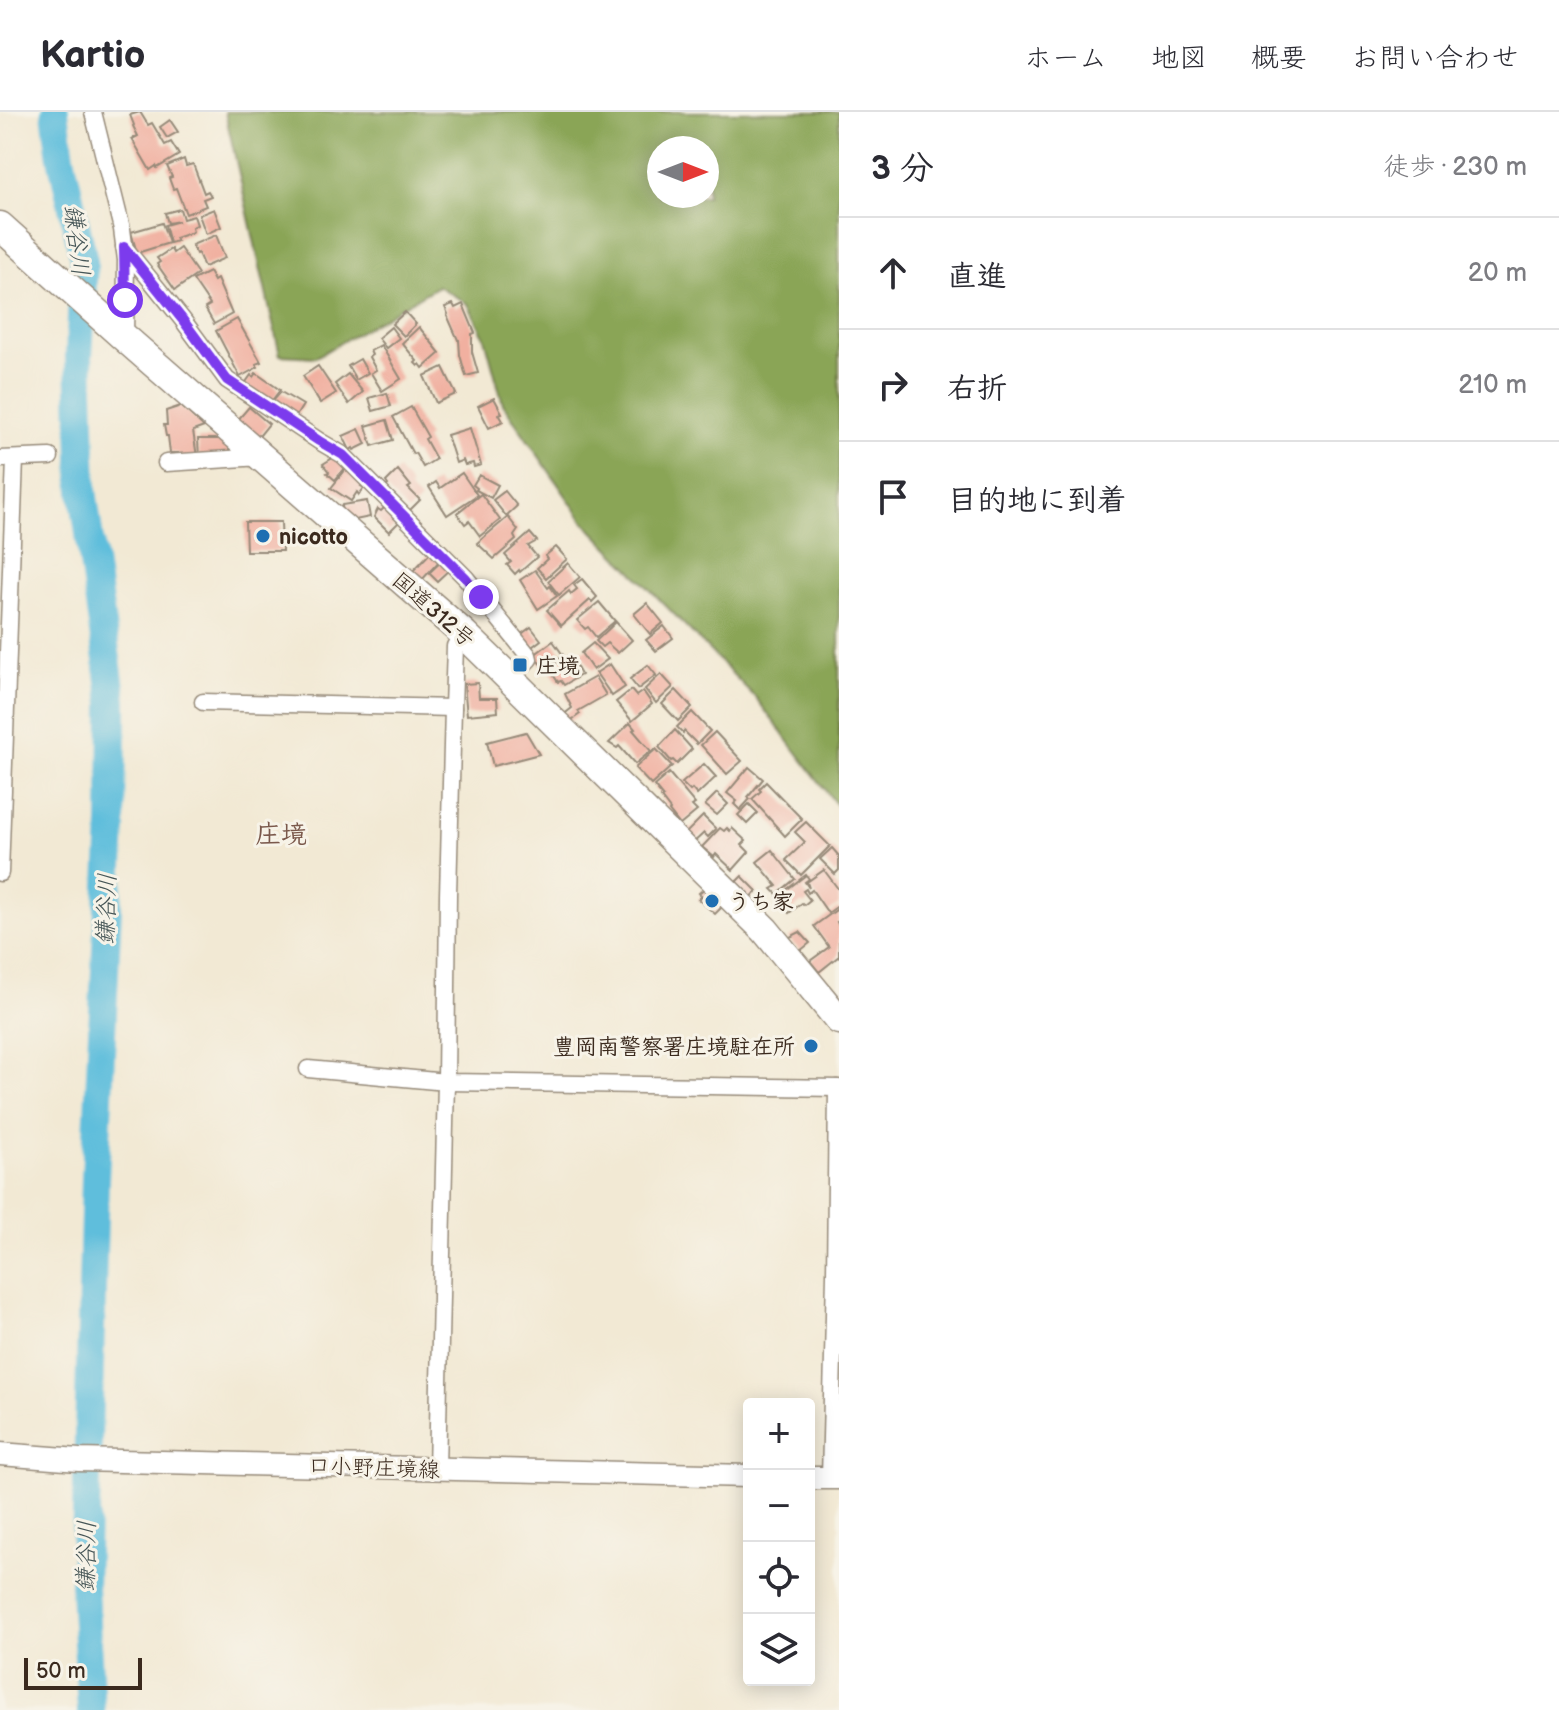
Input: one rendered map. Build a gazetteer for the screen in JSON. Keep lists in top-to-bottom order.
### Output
{
  "streets": {
    "highway": ["国道312号"],
    "main road": ["口小野庄境線"]
  },
  "districts": ["庄境"],
  "water": ["鎌谷川"],
  "places": {
    "other": ["nicotto", "うち家", "豊岡南警察署庄境駐在所"],
    "transit": ["庄境"]
  },
  "scale_bar": "50 m",
  "north": "right",
  "page": {
    "header": "Kartio",
    "nav": [
      "ホーム",
      "地図",
      "概要",
      "お問い合わせ"
    ],
    "heading": ["3 分", "徒歩 · 230 m"],
    "list": [
      ["直進", "20 m"],
      ["右折", "210 m"],
      "目的地に到着"
    ],
    "map_buttons": ["+", "−"],
    "scale": "50 m"
  }
}
